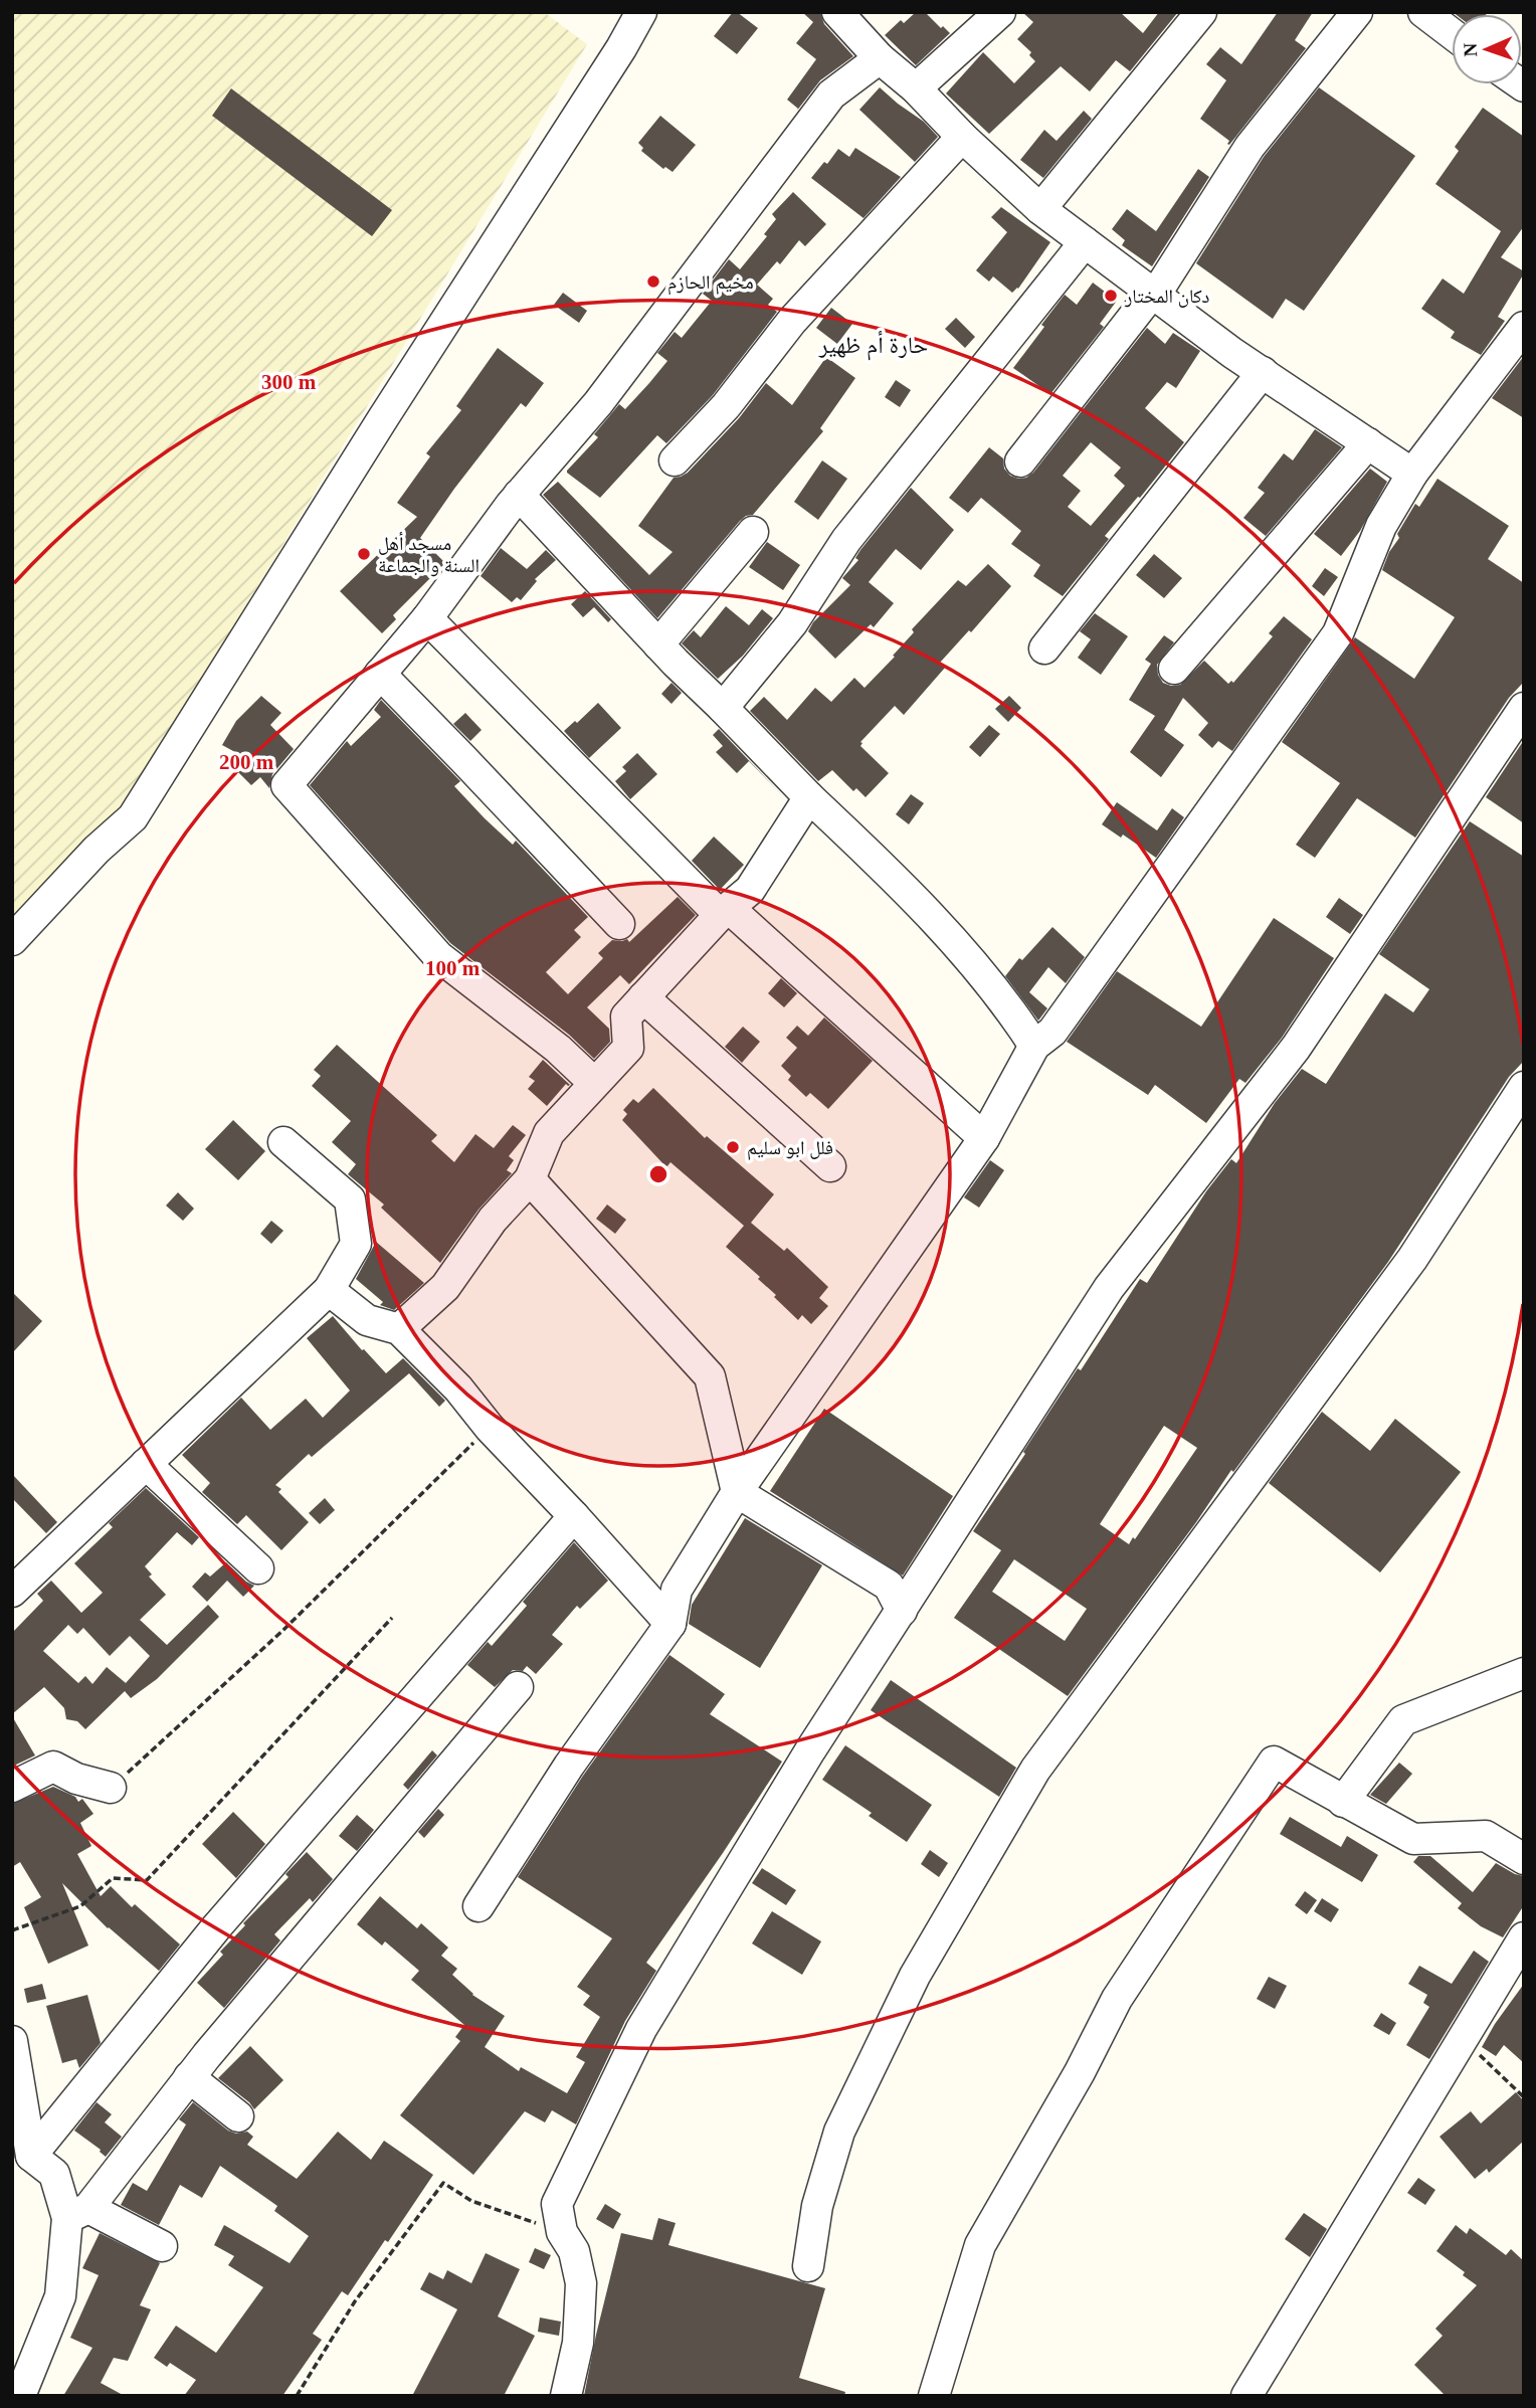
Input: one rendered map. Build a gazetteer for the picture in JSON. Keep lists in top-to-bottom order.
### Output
{
  "districts": ["حارة أم ظهير"],
  "places": [
    "مخيم الحازم",
    "دكان المختار",
    "مسجد أهل السنة والجماعة",
    "فلل ابو سليم"
  ],
  "north": "left",
  "rings": ["300 m", "200 m", "100 m"]
}
